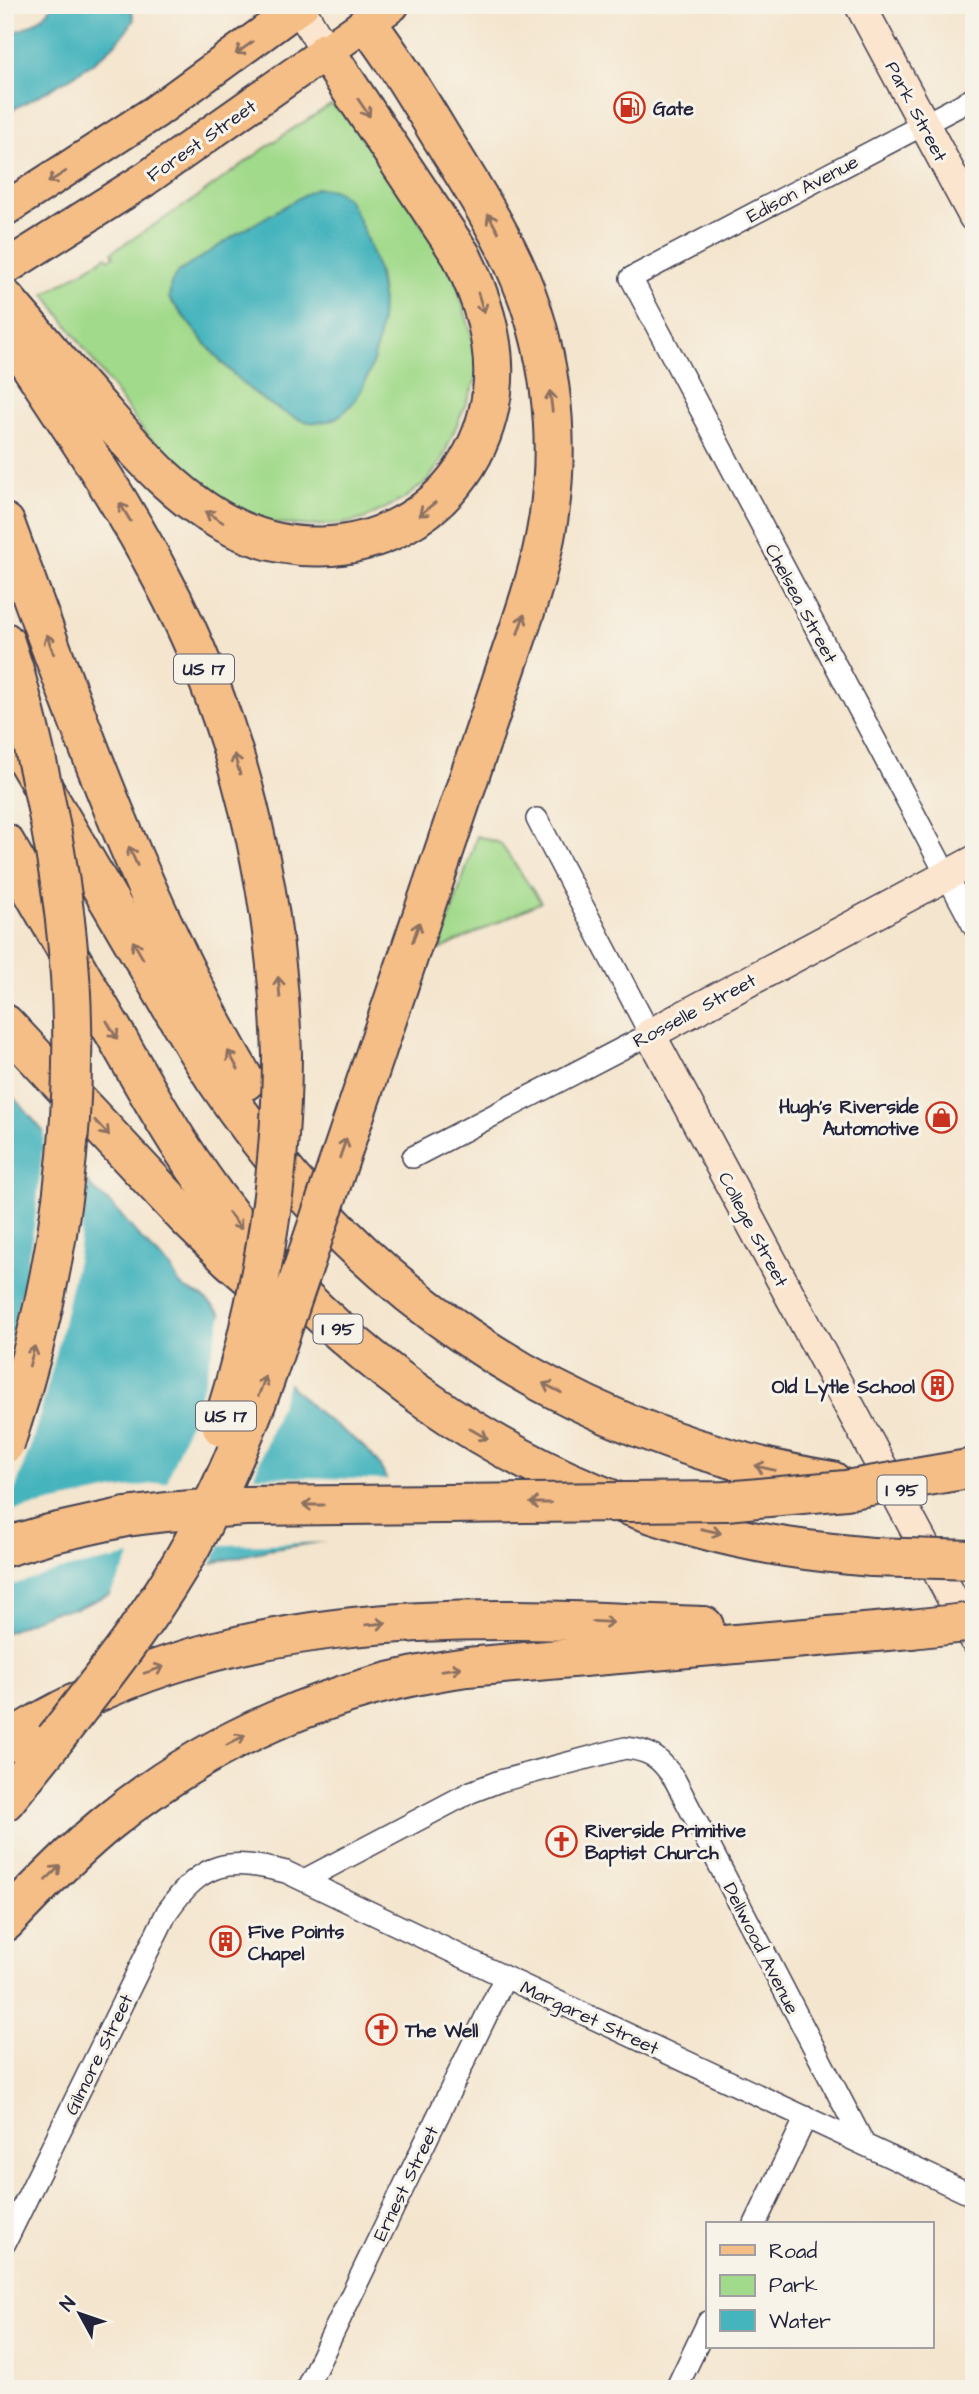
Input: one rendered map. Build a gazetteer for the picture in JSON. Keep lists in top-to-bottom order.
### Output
{
  "streets": {
    "highway": ["US 17", "I 95"],
    "main road": [
      "Park Street",
      "Forest Street",
      "Rosselle Street",
      "College Street"
    ],
    "street": [
      "Edison Avenue",
      "Chelsea Street",
      "Dellwood Avenue",
      "Margaret Street",
      "Gilmore Street",
      "Ernest Street"
    ]
  },
  "crossings": [
    ["Park Street", "Edison Avenue"],
    ["Edison Avenue", "Chelsea Street"],
    ["Chelsea Street", "Rosselle Street"],
    ["Rosselle Street", "College Street"],
    ["Dellwood Avenue", "Margaret Street"],
    ["Margaret Street", "Gilmore Street"],
    ["Margaret Street", "Ernest Street"]
  ],
  "places": {
    "fuel station": ["Gate"],
    "shop": ["Hugh's Riverside Automotive"],
    "building": ["Old Lytle School", "Five Points Chapel"],
    "church": ["Riverside Primitive Baptist Church", "The Well"]
  },
  "legend": ["Road", "Park", "Water"],
  "north": "top left"
}
